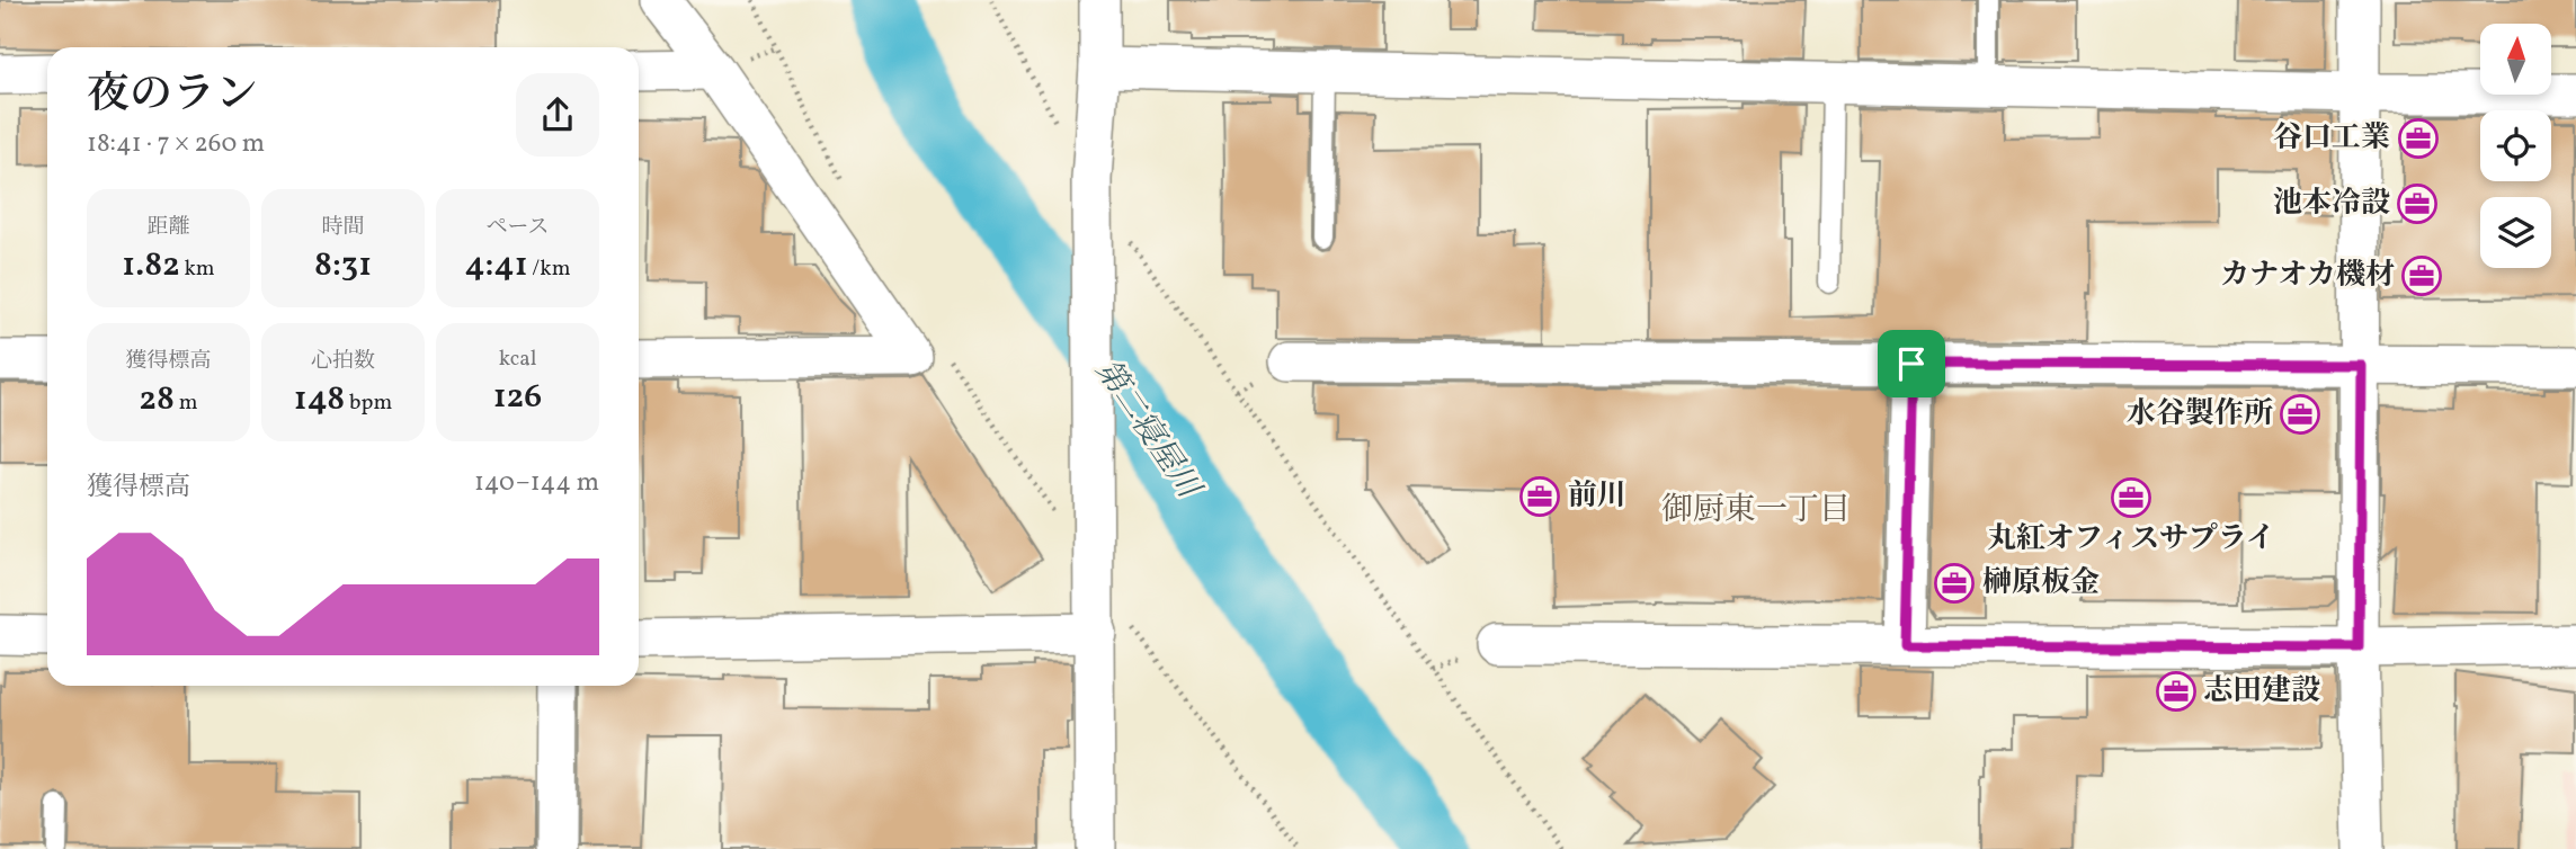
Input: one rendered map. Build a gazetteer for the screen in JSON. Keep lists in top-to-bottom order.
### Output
{
  "districts": ["御厨東一丁目"],
  "water": ["第二寝屋川"],
  "places": {
    "office": [
      "谷口工業",
      "池本冷設",
      "カナオカ機材",
      "水谷製作所",
      "前川",
      "丸紅オフィスサプライ",
      "榊原板金",
      "志田建設"
    ]
  },
  "north": "top",
  "page": {
    "heading": ["夜のラン", "18:41 · 7 × 260 m"],
    "stats": [
      ["距離", "1.82 km"],
      ["時間", "8:31"],
      ["ペース", "4:41 /km"],
      ["獲得標高", "28 m"],
      ["心拍数", "148 bpm"],
      ["kcal", "126"]
    ],
    "chart": ["獲得標高", "140–144 m"]
  }
}
